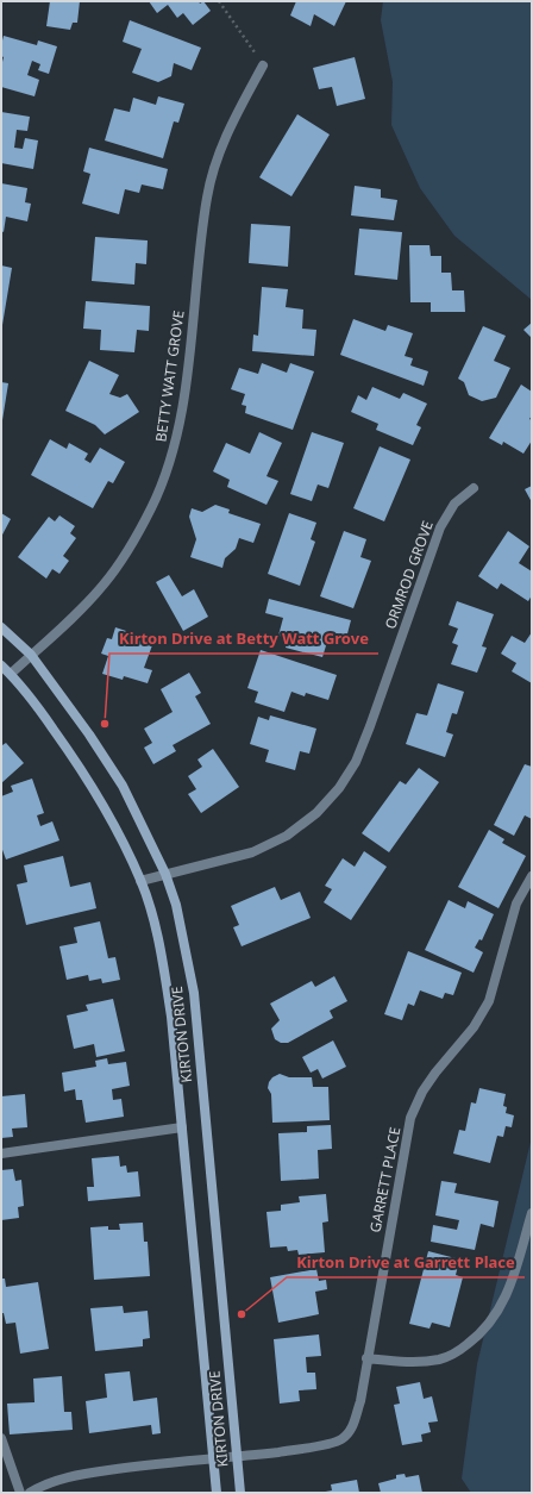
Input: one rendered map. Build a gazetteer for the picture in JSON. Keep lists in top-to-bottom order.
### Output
{
  "streets": {
    "street": [
      "BETTY WATT GROVE",
      "ORMROD GROVE",
      "KIRTON DRIVE",
      "GARRETT PLACE"
    ]
  },
  "crossings": [
    ["BETTY WATT GROVE", "KIRTON DRIVE"],
    ["ORMROD GROVE", "KIRTON DRIVE"],
    ["KIRTON DRIVE", "GARRETT PLACE"]
  ],
  "places": ["Kirton Drive at Betty Watt Grove", "Kirton Drive at Garrett Place"]
}
